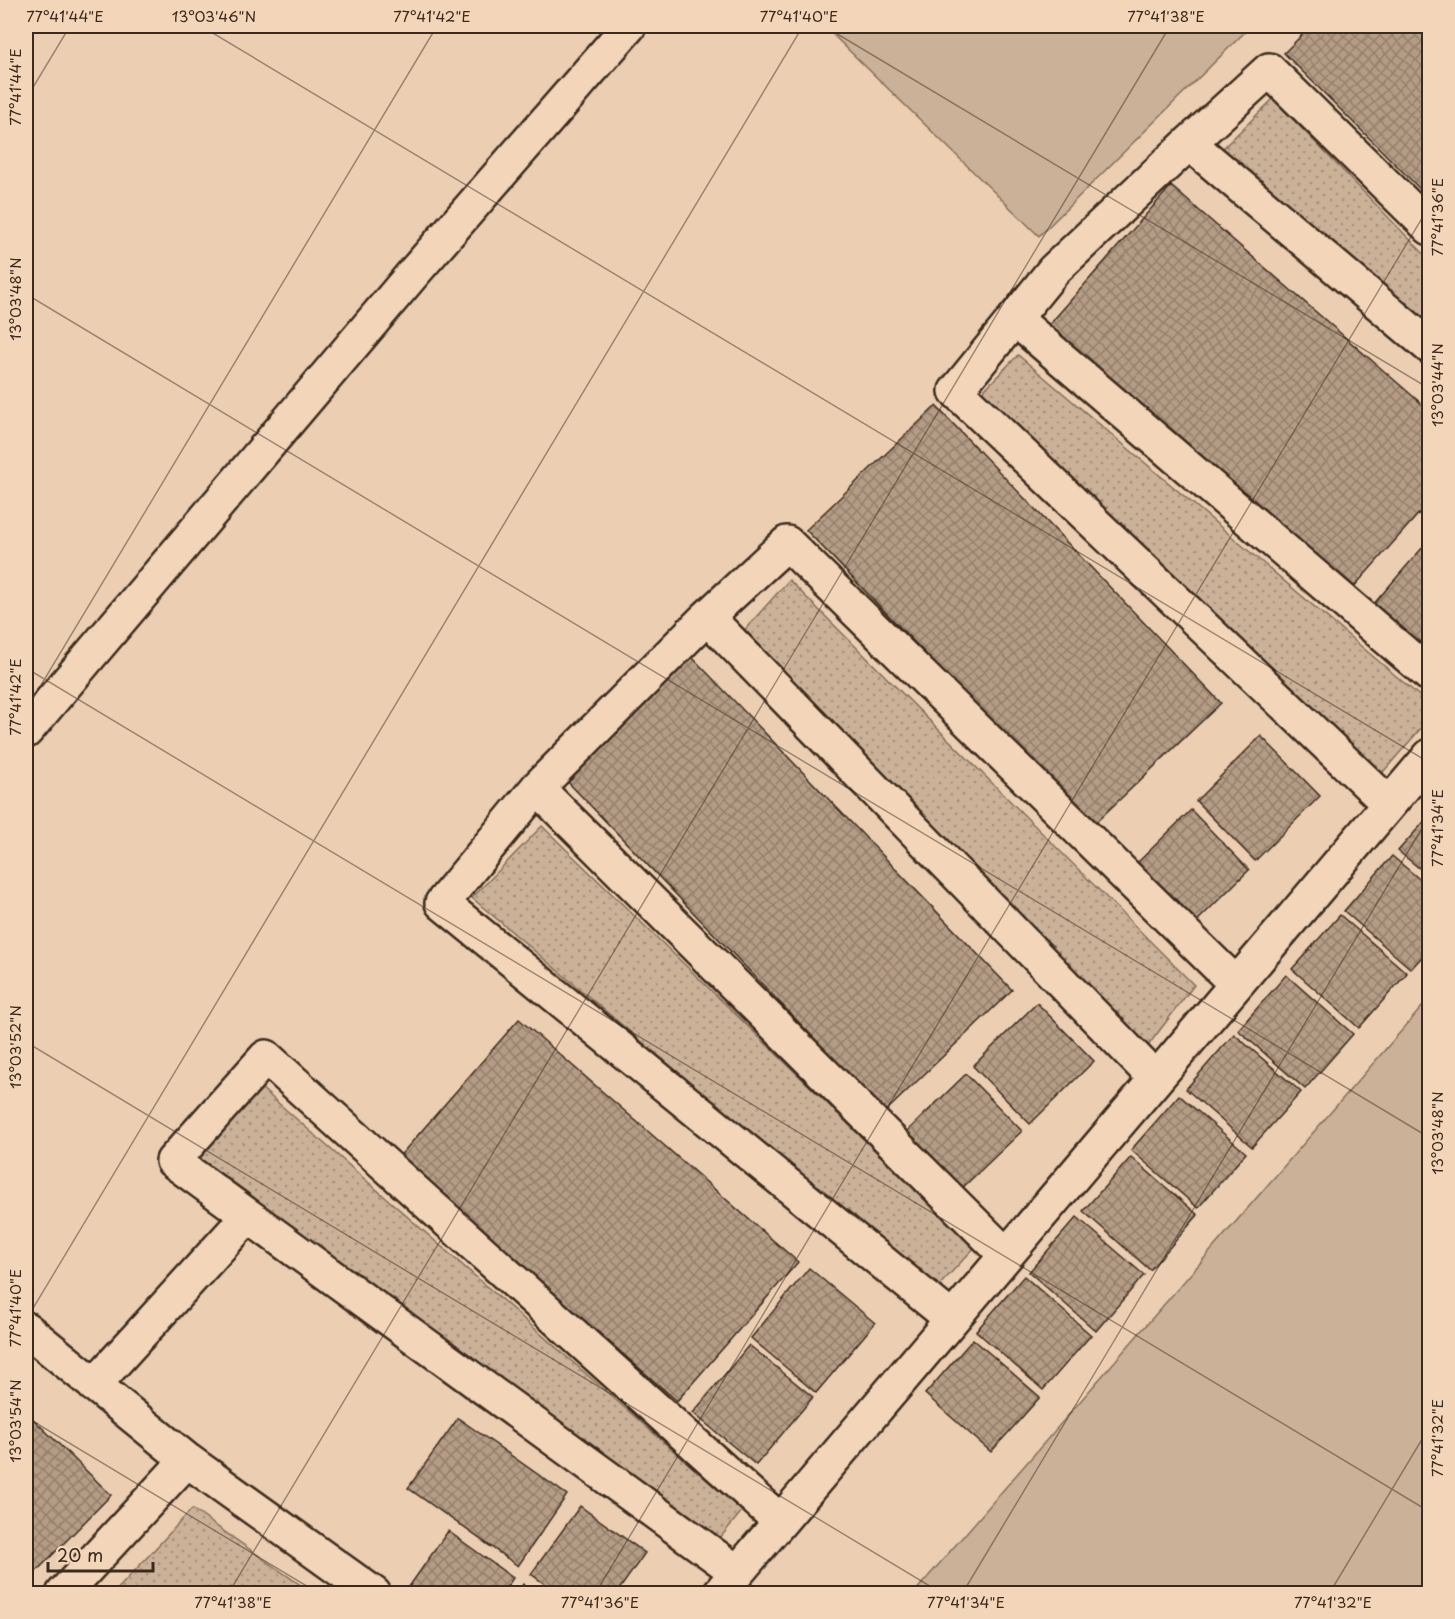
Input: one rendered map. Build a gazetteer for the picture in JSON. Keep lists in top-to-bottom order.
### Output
{
  "scale_bar": "20 m",
  "coordinates": [
    "77°41'44\"E",
    "13°03'46\"N",
    "77°41'42\"E",
    "77°41'40\"E",
    "77°41'38\"E",
    "77°41'36\"E",
    "13°03'48\"N",
    "13°03'44\"N",
    "77°41'34\"E",
    "13°03'52\"N",
    "13°03'54\"N",
    "77°41'32\"E"
  ]
}
